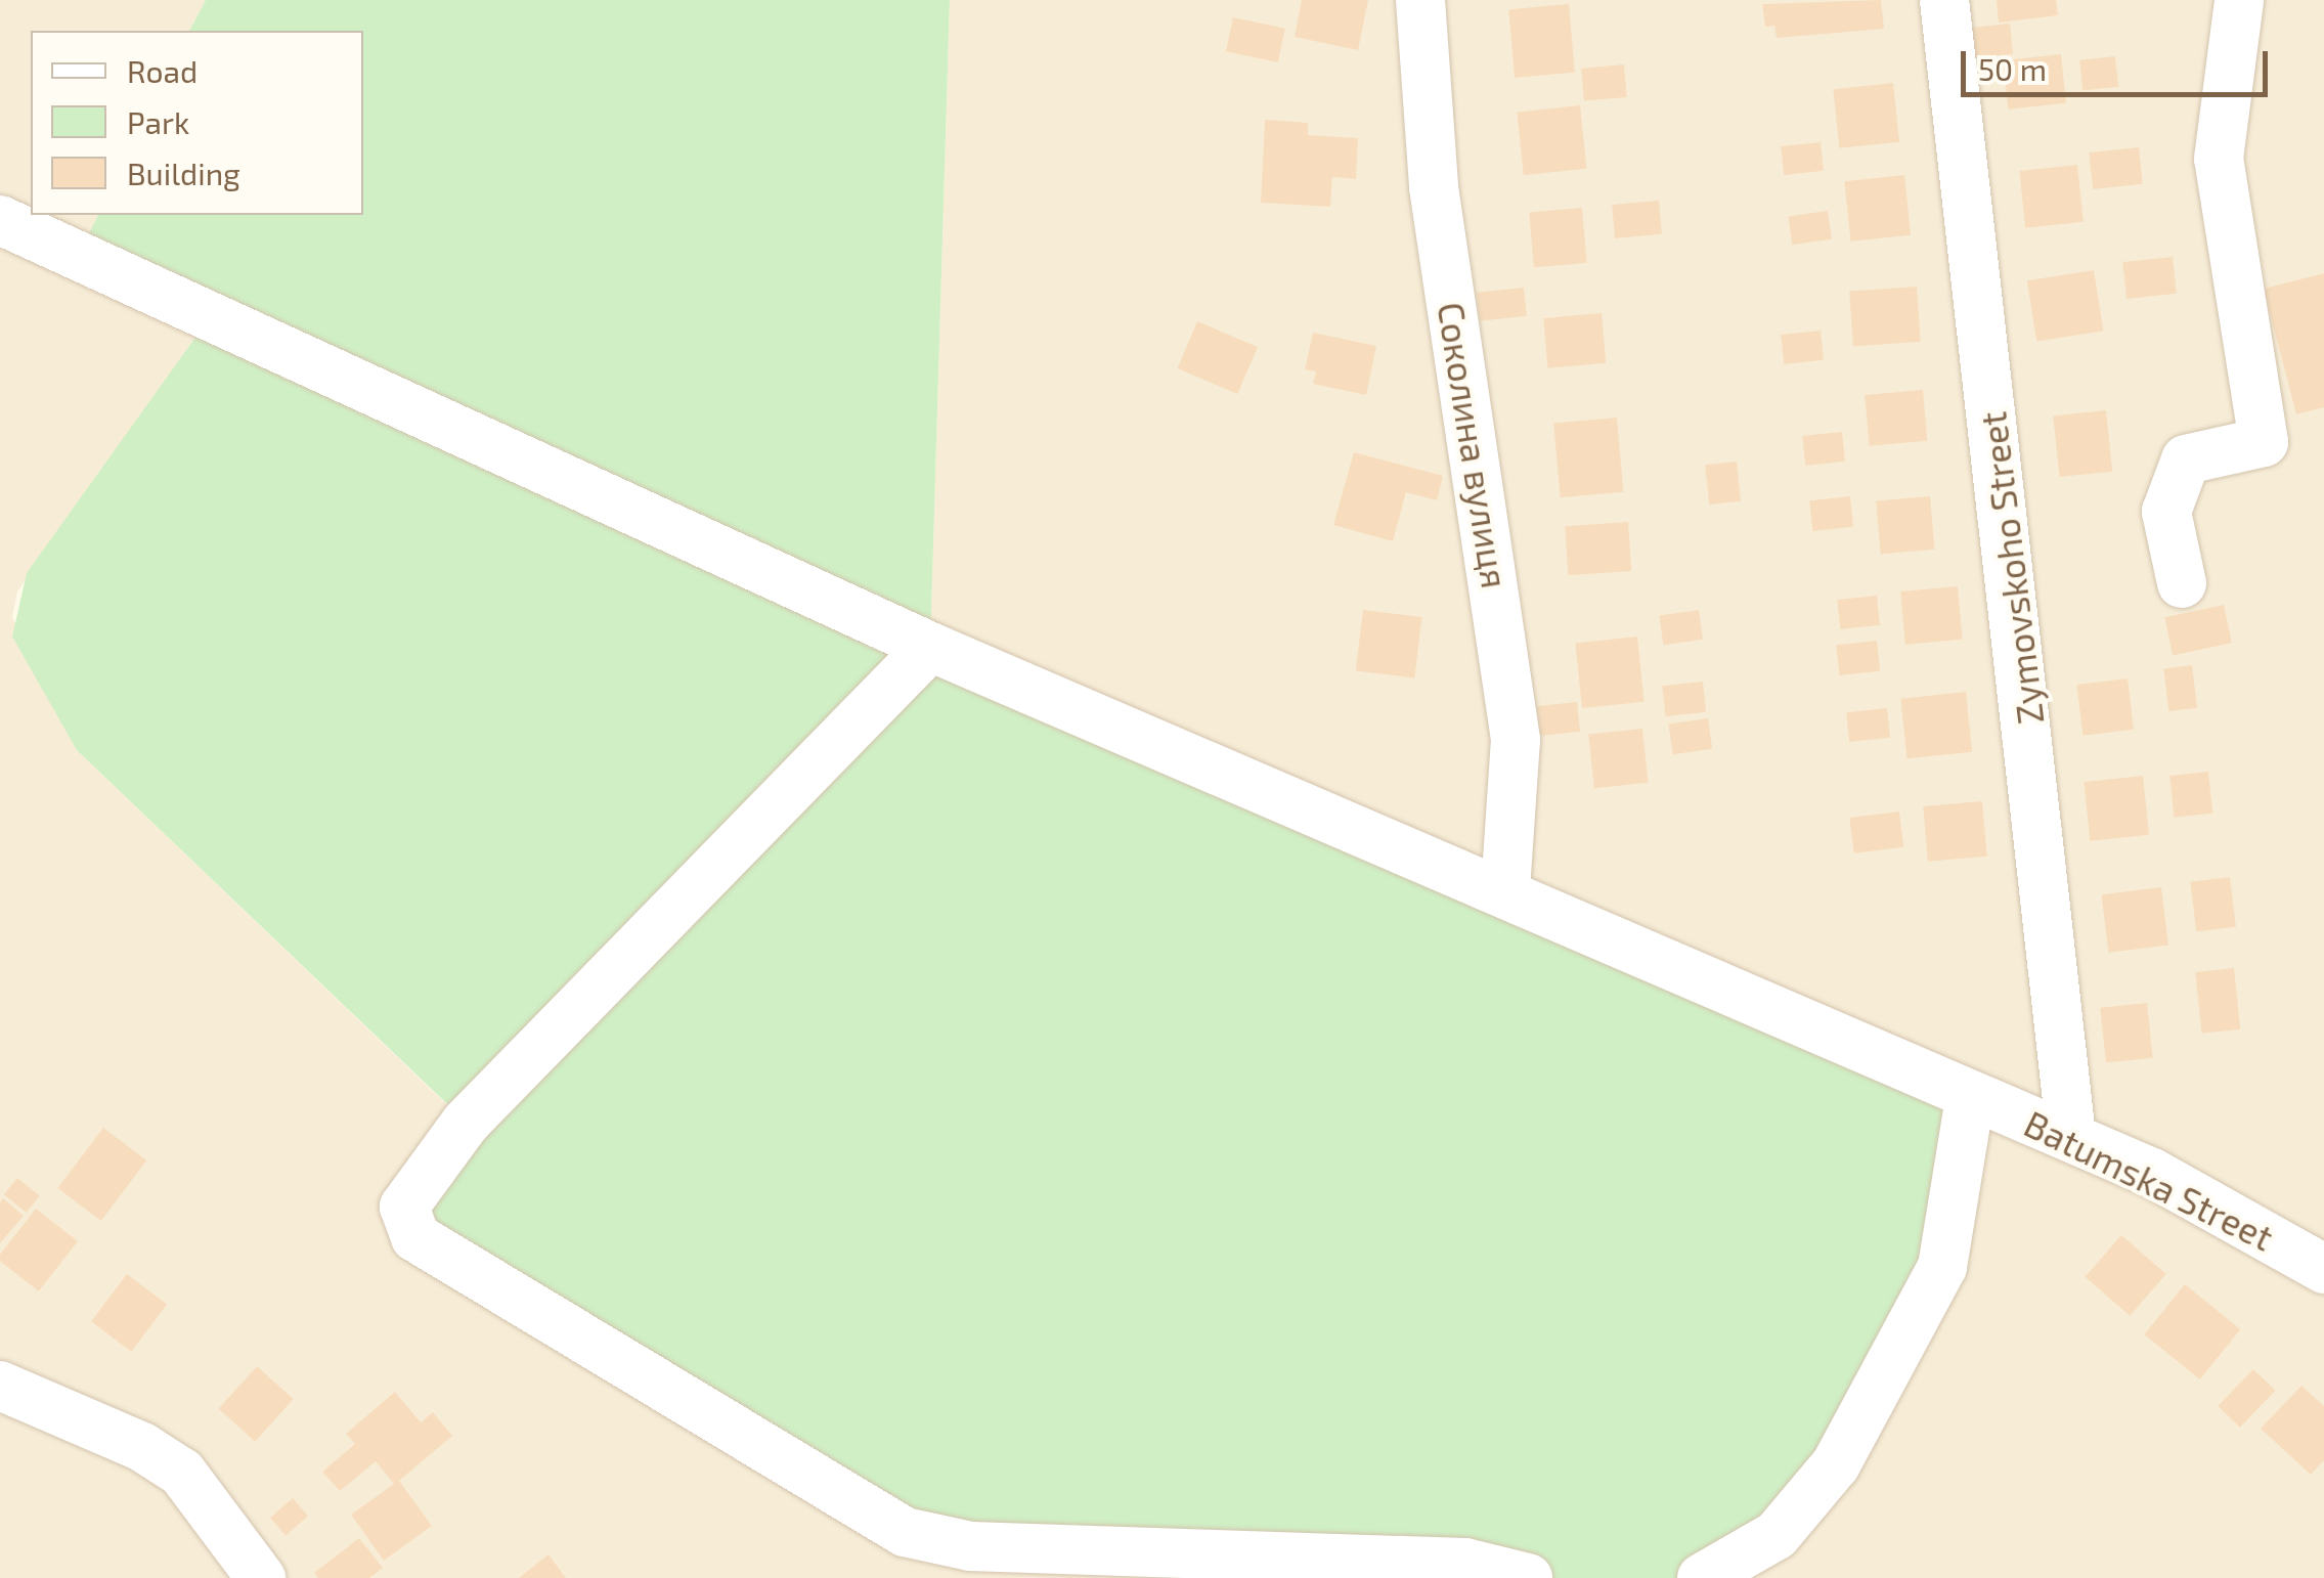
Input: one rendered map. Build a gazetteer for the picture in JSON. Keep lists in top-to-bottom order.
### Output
{
  "streets": {
    "street": ["Соколина вулиця", "Zymovskoho Street", "Batumska Street"]
  },
  "crossings": [
    ["Соколина вулиця", "Batumska Street"],
    ["Zymovskoho Street", "Batumska Street"]
  ],
  "legend": ["Road", "Park", "Building"],
  "scale_bar": "50 m"
}
